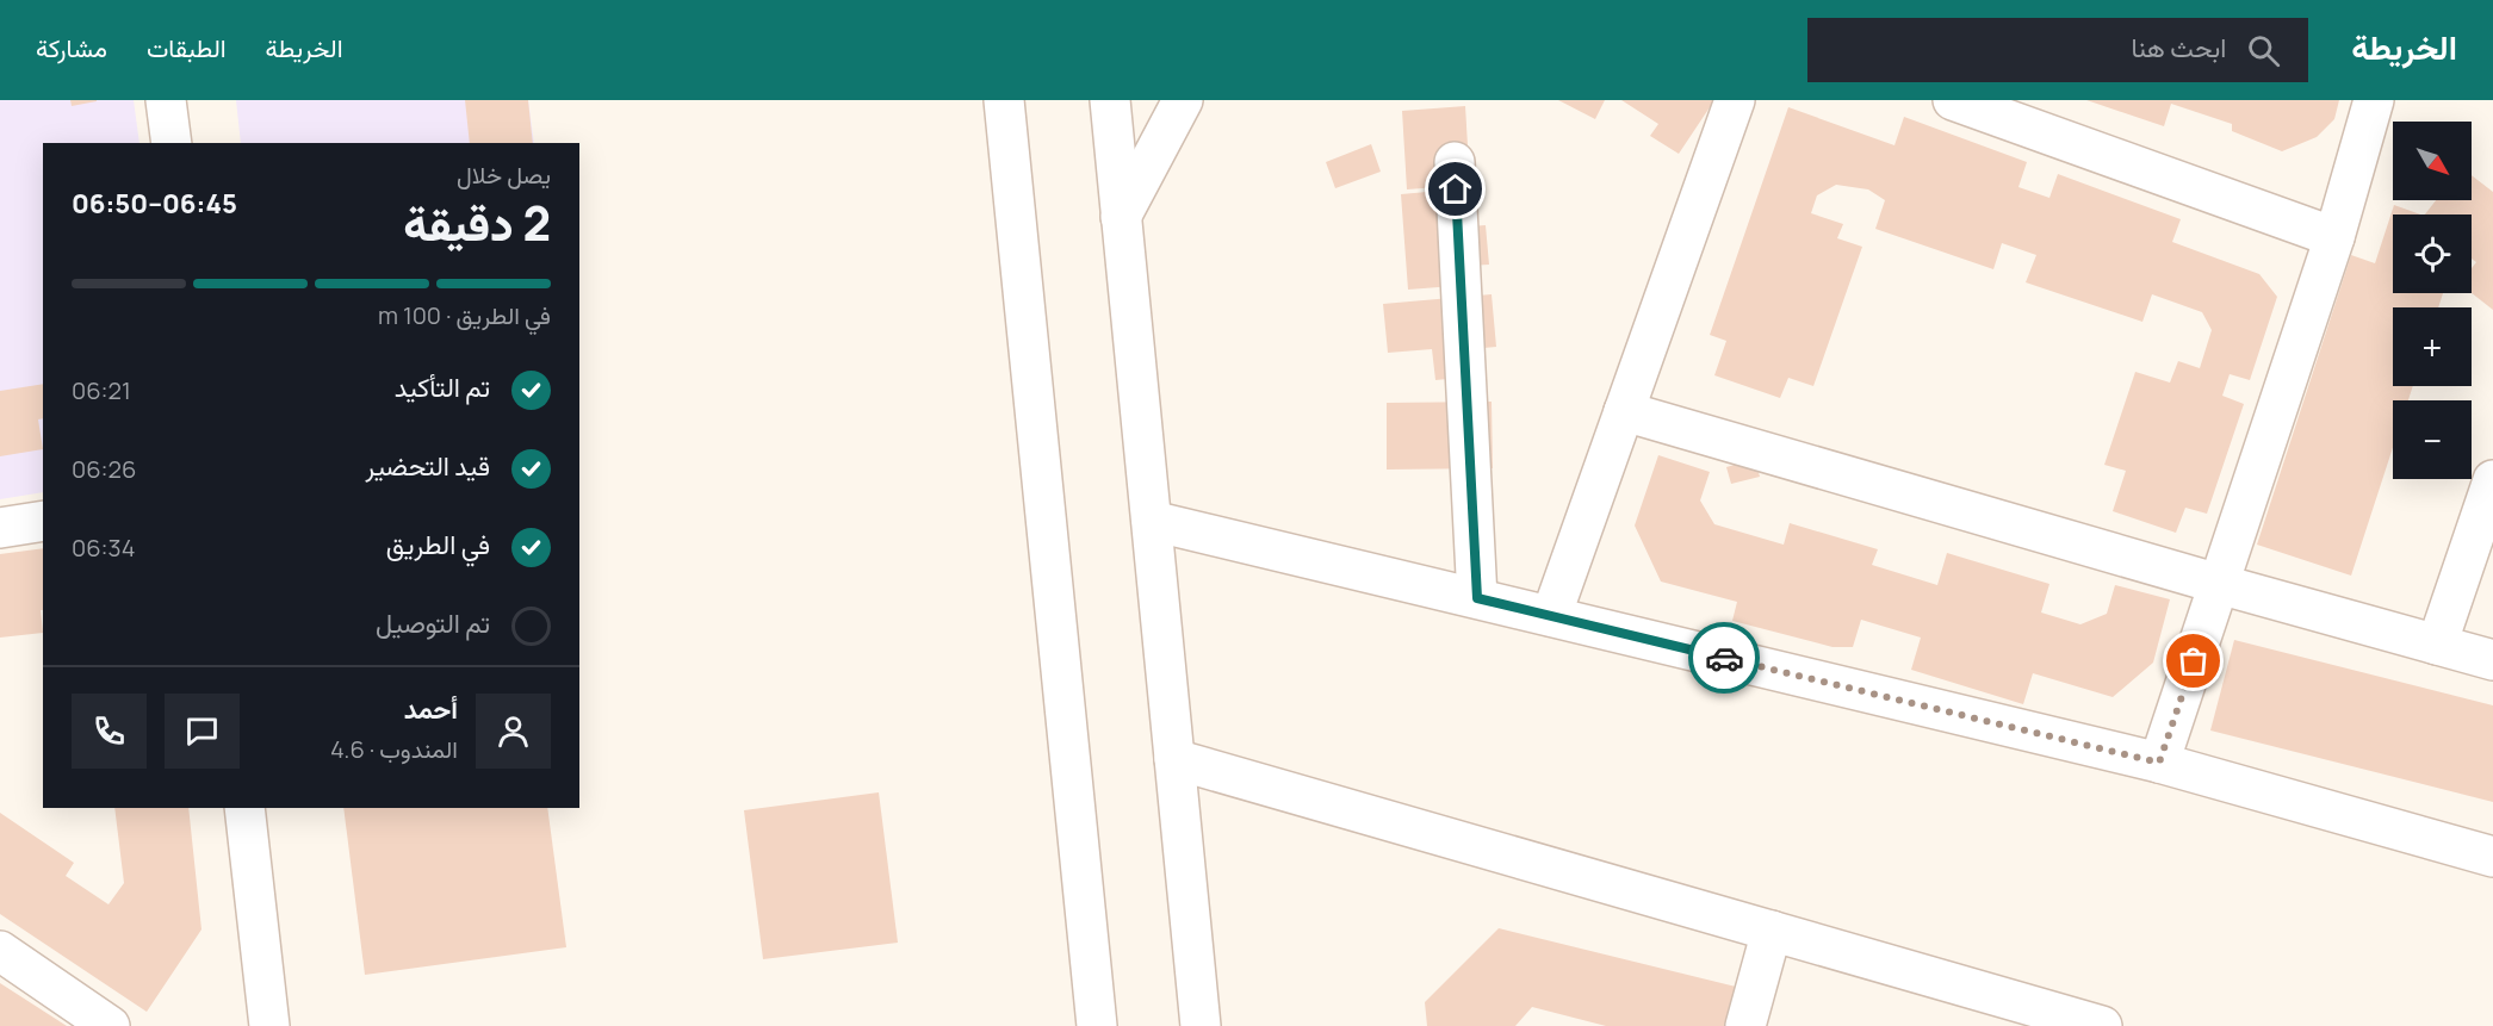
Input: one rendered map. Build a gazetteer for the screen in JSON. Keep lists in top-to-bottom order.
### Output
{
  "north": "bottom right",
  "page": {
    "header": "الخريطة",
    "search": "ابحث هنا",
    "nav": ["الخريطة", "الطبقات", "مشاركة"],
    "map_buttons": ["+", "−"],
    "heading": ["2 دقيقة", "يصل خلال", "06:45–06:50"],
    "panel": ["أحمد", "المندوب · 4.6"],
    "bar": "في الطريق · 100 m",
    "list": [
      ["تم التأكيد", "06:21"],
      ["قيد التحضير", "06:26"],
      ["في الطريق", "06:34"],
      "تم التوصيل"
    ]
  }
}
